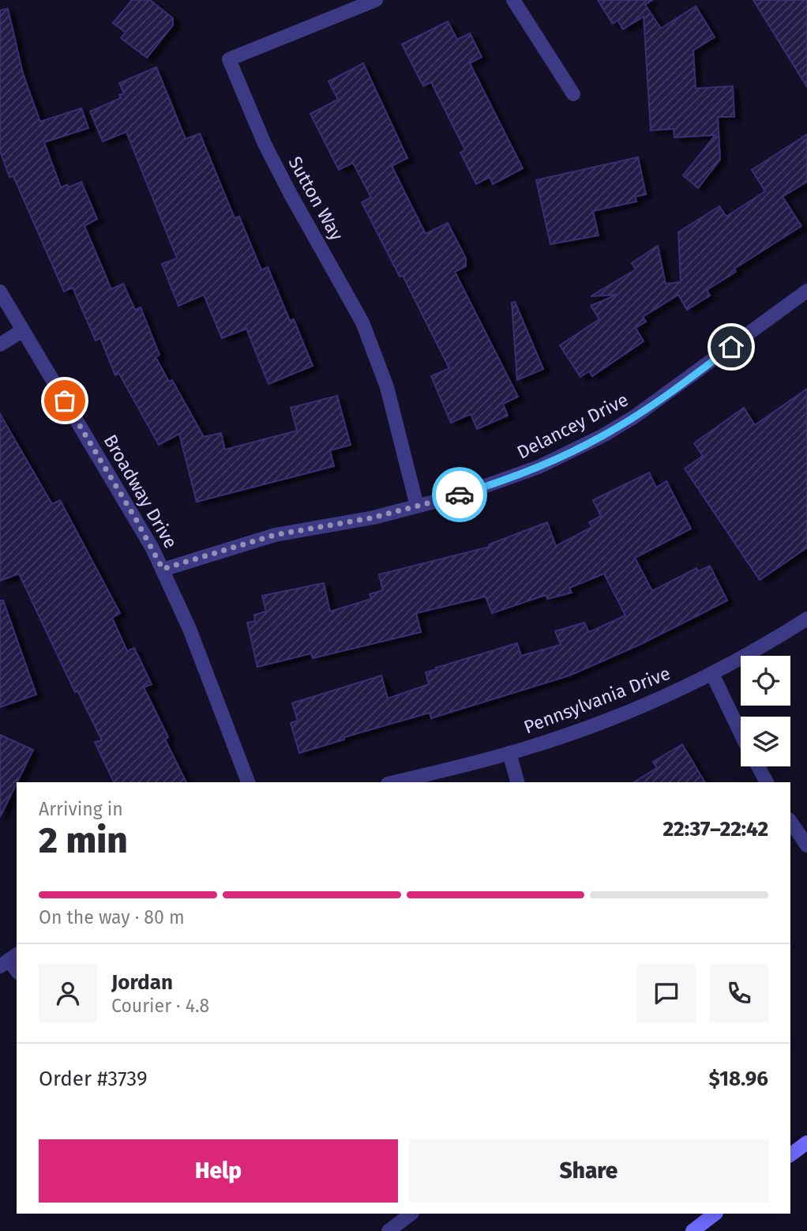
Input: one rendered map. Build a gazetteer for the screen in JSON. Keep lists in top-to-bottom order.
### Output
{
  "streets": {
    "street": [
      "Sutton Way",
      "Delancey Drive",
      "Broadway Drive",
      "Pennsylvania Drive"
    ]
  },
  "crossings": [
    ["Sutton Way", "Delancey Drive"],
    ["Delancey Drive", "Broadway Drive"]
  ],
  "page": {
    "heading": ["2 min", "Arriving in", "22:37–22:42"],
    "panel": [
      "Jordan",
      "Courier · 4.8",
      "Order #3739",
      "$18.96"
    ],
    "bar": "On the way · 80 m",
    "buttons": ["Help", "Share"]
  }
}
